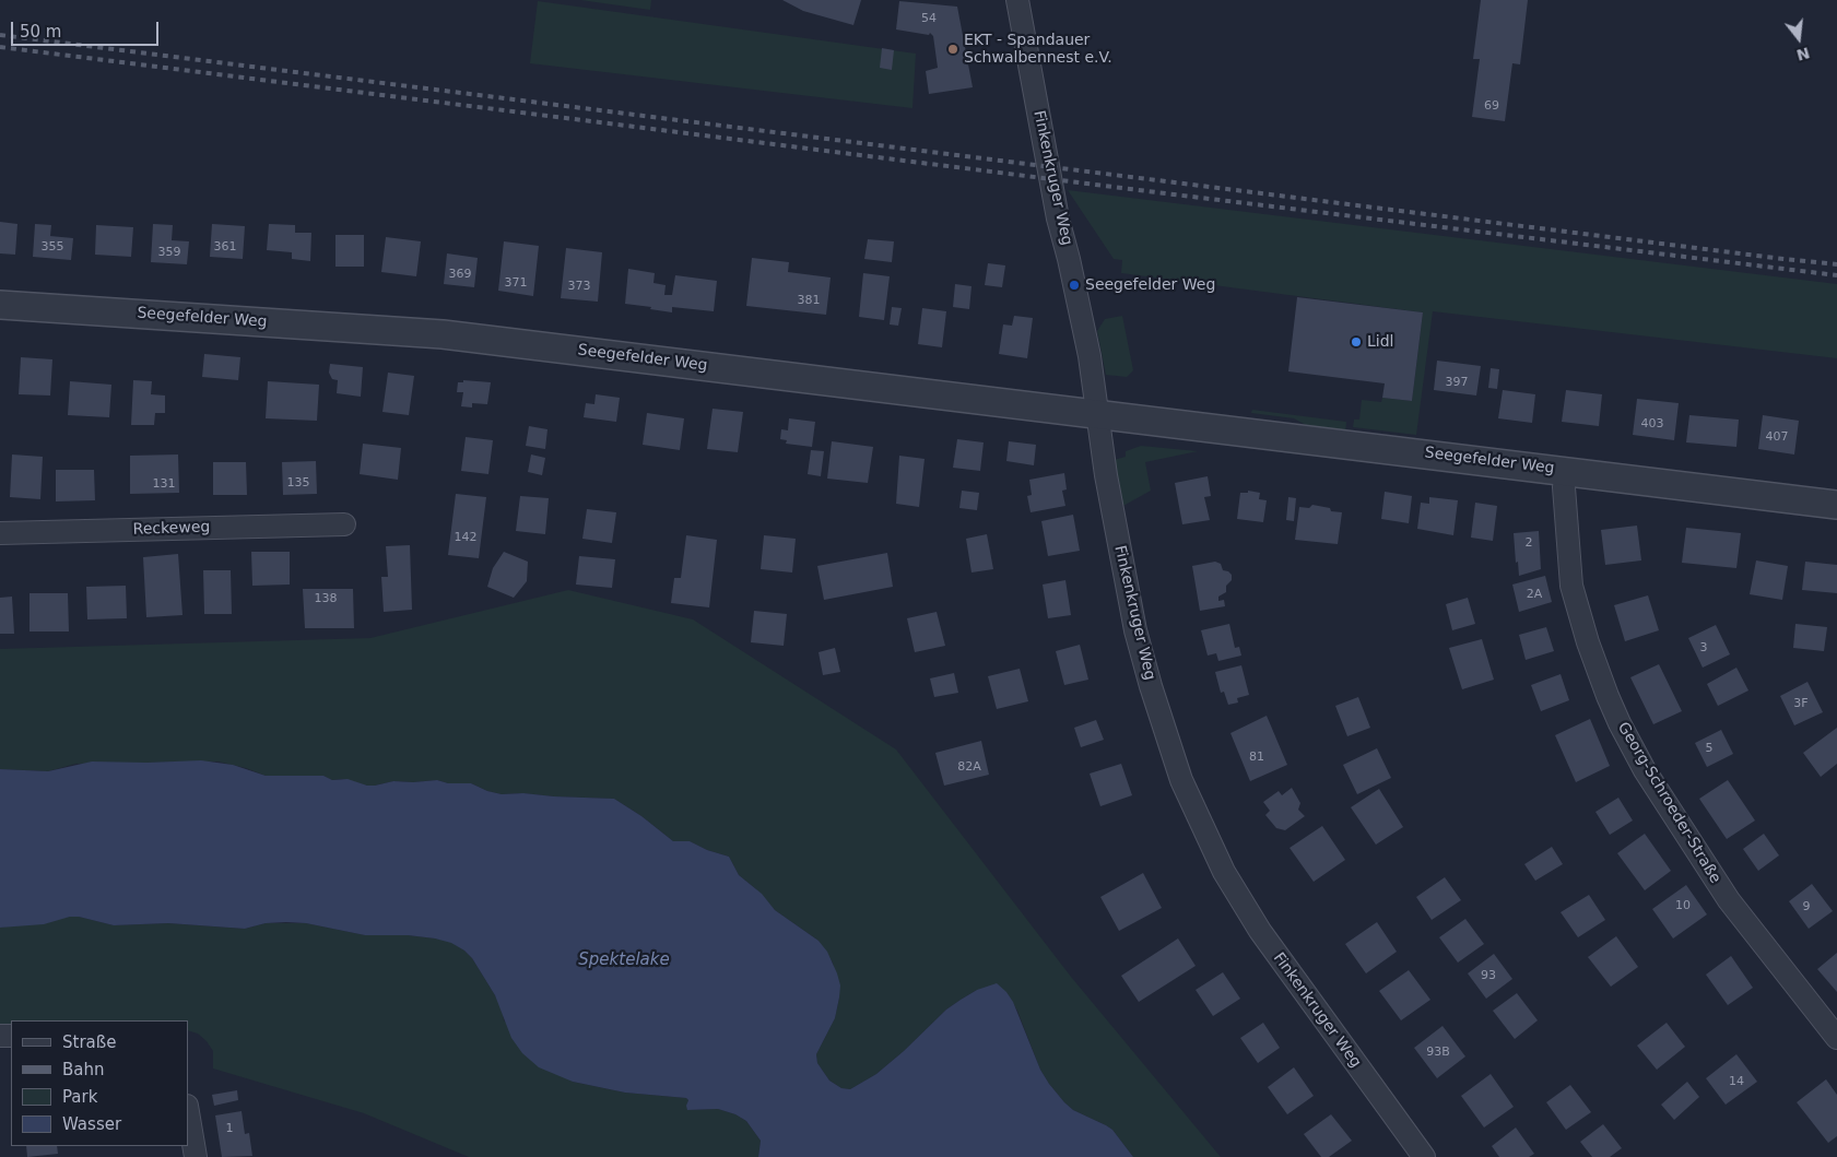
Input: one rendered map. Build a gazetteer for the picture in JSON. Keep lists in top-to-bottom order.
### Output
{
  "streets": {
    "street": [
      "Finkenkruger Weg",
      "Seegefelder Weg",
      "Reckeweg",
      "Georg-Schroeder-Straße"
    ]
  },
  "crossings": [
    ["Finkenkruger Weg", "Seegefelder Weg"],
    ["Seegefelder Weg", "Georg-Schroeder-Straße"]
  ],
  "water": ["Spektelake"],
  "places": ["EKT - Spandauer Schwalbennest e.V.", "Seegefelder Weg", "Lidl"],
  "house_numbers": [
    "54",
    "69",
    "355",
    "361",
    "359",
    "369",
    "371",
    "373",
    "381",
    "397",
    "403",
    "407",
    "135",
    "131",
    "142",
    "2",
    "2A",
    "138",
    "3",
    "3F",
    "5",
    "81",
    "82A",
    "10",
    "9",
    "93",
    "93B",
    "14",
    "1"
  ],
  "legend": [
    "Straße",
    "Bahn",
    "Park",
    "Wasser"
  ],
  "scale_bar": "50 m",
  "north": "bottom"
}
